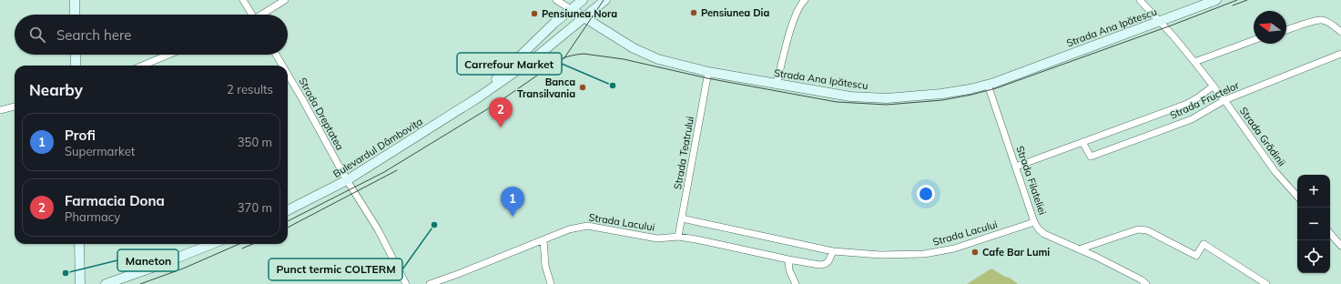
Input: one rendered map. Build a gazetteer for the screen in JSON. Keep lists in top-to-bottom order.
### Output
{
  "streets": {
    "main road": ["Strada Ana Ipătescu", "Bulevardul Dâmbovița"],
    "street": [
      "Strada Fructelor",
      "Strada Dreptatea",
      "Strada Grădinii",
      "Strada Teatrului",
      "Strada Filateliei",
      "Strada Lacului"
    ]
  },
  "crossings": [
    ["Strada Ana Ipătescu", "Strada Grădinii"],
    ["Strada Ana Ipătescu", "Bulevardul Dâmbovița"],
    ["Strada Ana Ipătescu", "Strada Teatrului"],
    ["Strada Ana Ipătescu", "Strada Filateliei"],
    ["Strada Fructelor", "Strada Grădinii"],
    ["Strada Fructelor", "Strada Filateliei"],
    ["Strada Dreptatea", "Bulevardul Dâmbovița"],
    ["Strada Teatrului", "Strada Lacului"],
    ["Strada Filateliei", "Strada Lacului"]
  ],
  "places": [
    "Pensiunea Dia",
    "Pensiunea Nora",
    "Carrefour Market",
    "Banca Transilvania",
    "Punct termic COLTERM",
    "Cafe Bar Lumi",
    "Maneton"
  ],
  "north": "left",
  "page": {
    "search": "Search here",
    "heading": ["Nearby", "2 results"],
    "pins": ["2", "1"],
    "list": [
      {
        "mark": "1",
        "name": "Profi",
        "note": "Supermarket",
        "value": "350 m"
      },
      {
        "mark": "2",
        "name": "Farmacia Dona",
        "note": "Pharmacy",
        "value": "370 m"
      }
    ],
    "map_buttons": ["+", "−"]
  }
}
